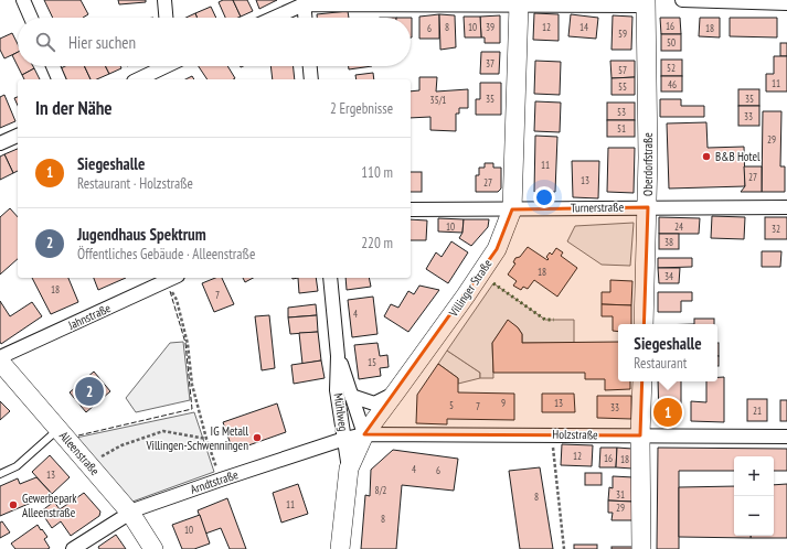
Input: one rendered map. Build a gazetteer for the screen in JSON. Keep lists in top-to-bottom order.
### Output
{
  "streets": {
    "main road": ["Oberdorfstraße", "Villinger Straße", "Alleenstraße"],
    "street": [
      "Turnerstraße",
      "Jahnstraße",
      "Mühlweg",
      "Holzstraße",
      "Arndtstraße"
    ]
  },
  "crossings": [
    ["Oberdorfstraße", "Turnerstraße"],
    ["Turnerstraße", "Villinger Straße"],
    ["Villinger Straße", "Mühlweg"],
    ["Villinger Straße", "Holzstraße"],
    ["Villinger Straße", "Arndtstraße"],
    ["Mühlweg", "Holzstraße"],
    ["Mühlweg", "Arndtstraße"],
    ["Holzstraße", "Arndtstraße"],
    ["Alleenstraße", "Arndtstraße"]
  ],
  "places": ["B&B Hotel", "IG Metall Villingen-Schwenningen", "Gewerbepark Alleenstraße"],
  "house_numbers": [
    "16",
    "8",
    "10",
    "39",
    "12",
    "14",
    "6",
    "18",
    "59",
    "50",
    "37",
    "52",
    "57",
    "11",
    "46",
    "55",
    "35",
    "35",
    "35/1",
    "53",
    "33",
    "51",
    "29",
    "11",
    "27",
    "13",
    "27",
    "10",
    "24",
    "32",
    "38",
    "18",
    "34",
    "18",
    "7",
    "4",
    "15",
    "9",
    "13",
    "5",
    "7",
    "33",
    "21",
    "12",
    "16",
    "18",
    "4",
    "6",
    "13",
    "8/2",
    "31",
    "8",
    "11",
    "29",
    "8",
    "10"
  ],
  "page": {
    "search": "Hier suchen",
    "heading": ["In der Nähe", "2 Ergebnisse"],
    "list": [
      {
        "mark": "1",
        "name": "Siegeshalle",
        "note": "Restaurant · Holzstraße",
        "value": "110 m"
      },
      {
        "mark": "2",
        "name": "Jugendhaus Spektrum",
        "note": "Öffentliches Gebäude · Alleenstraße",
        "value": "220 m"
      }
    ],
    "popup": ["Siegeshalle", "Restaurant"],
    "pins": ["2", "1"],
    "map_buttons": ["+", "−"]
  }
}
